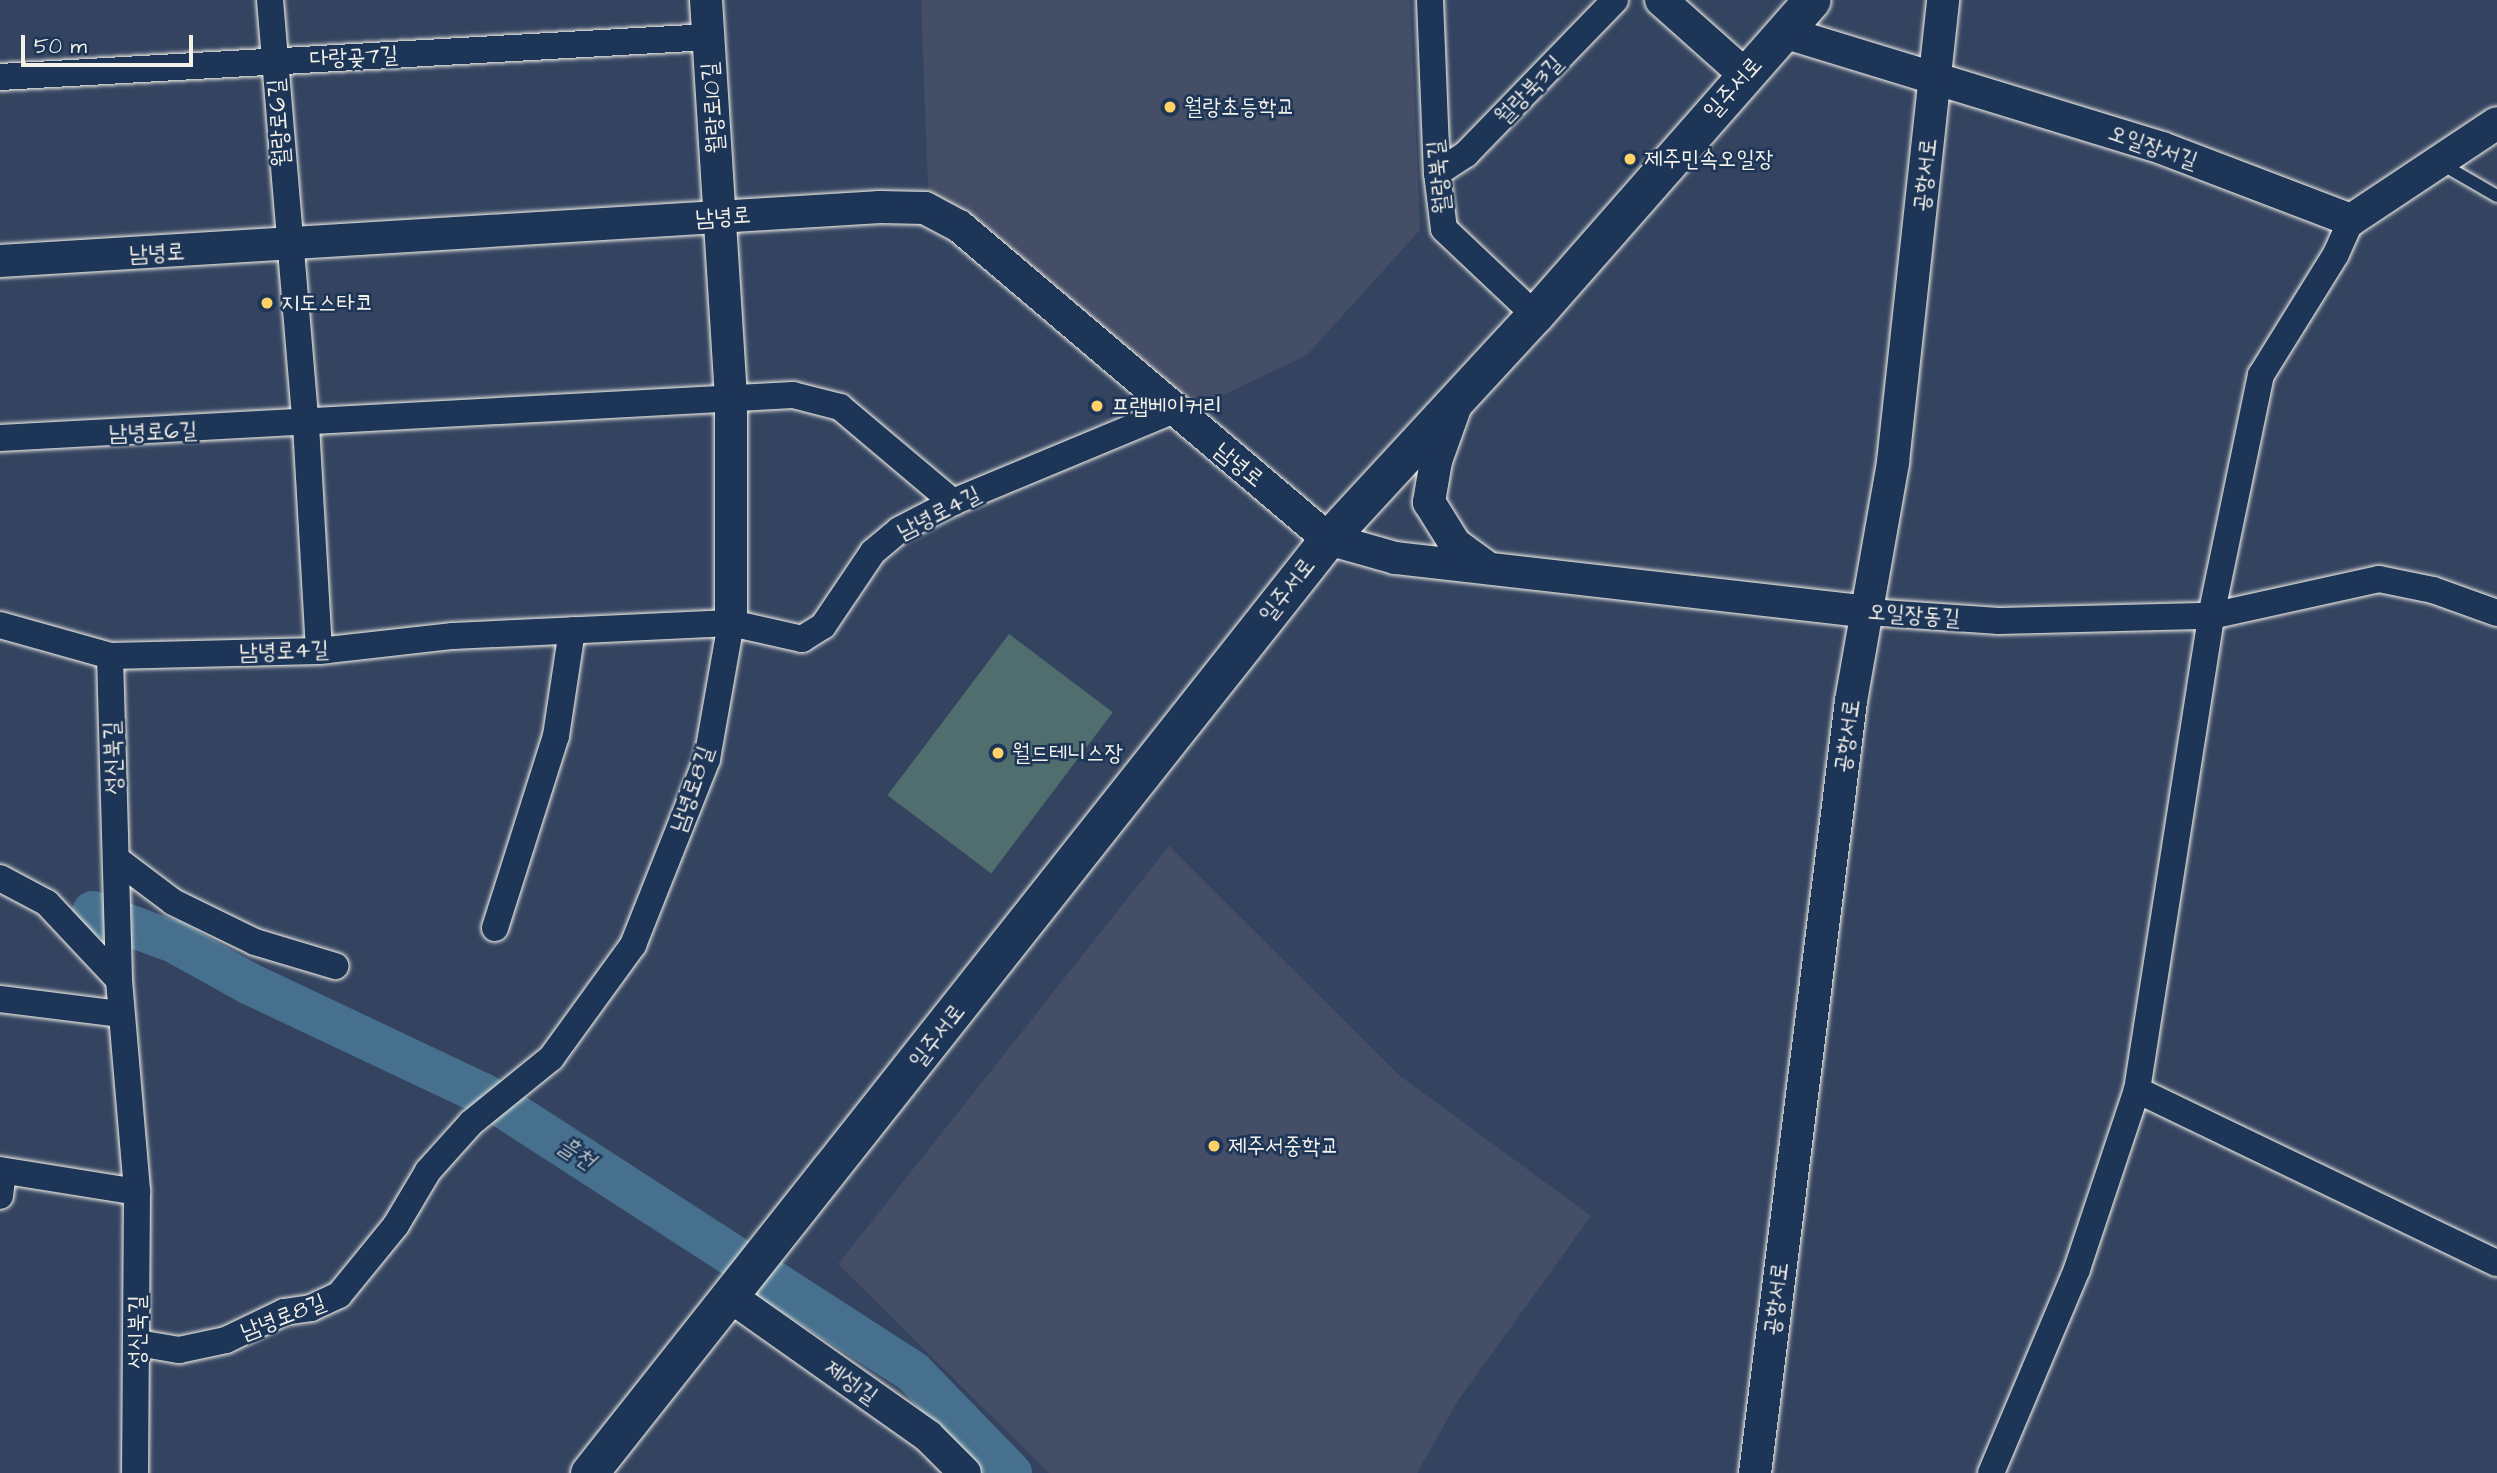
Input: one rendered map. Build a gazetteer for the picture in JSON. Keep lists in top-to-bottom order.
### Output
{
  "streets": {
    "main road": ["일주서로"],
    "street": [
      "다랑곶7길",
      "월랑북3길",
      "월랑로10길",
      "월랑로6길",
      "오일장서길",
      "공항서로",
      "월랑북길",
      "남녕로",
      "남녕로6길",
      "남녕로4길",
      "오일장동길",
      "성신북길",
      "남녕로8길",
      "제성1길"
    ]
  },
  "crossings": [
    ["다랑곶7길", "월랑로10길"],
    ["다랑곶7길", "월랑로6길"],
    ["일주서로", "오일장서길"],
    ["일주서로", "월랑북길"],
    ["일주서로", "남녕로"],
    ["일주서로", "오일장동길"],
    ["일주서로", "제성1길"],
    ["월랑북3길", "월랑북길"],
    ["월랑로10길", "남녕로"],
    ["월랑로10길", "남녕로8길"],
    ["월랑로6길", "남녕로"],
    ["오일장서길", "공항서로"],
    ["공항서로", "오일장동길"],
    ["남녕로", "남녕로4길"],
    ["남녕로", "오일장동길"],
    ["남녕로", "남녕로8길"],
    ["남녕로6길", "남녕로8길"],
    ["남녕로4길", "성신북길"],
    ["남녕로4길", "남녕로8길"],
    ["성신북길", "남녕로8길"]
  ],
  "water": ["흘천"],
  "places": [
    "월랑초등학교",
    "제주민속오일장",
    "지도스타코",
    "프랩베이커리",
    "월드테니스장",
    "제주서중학교"
  ],
  "scale_bar": "50 m"
}
